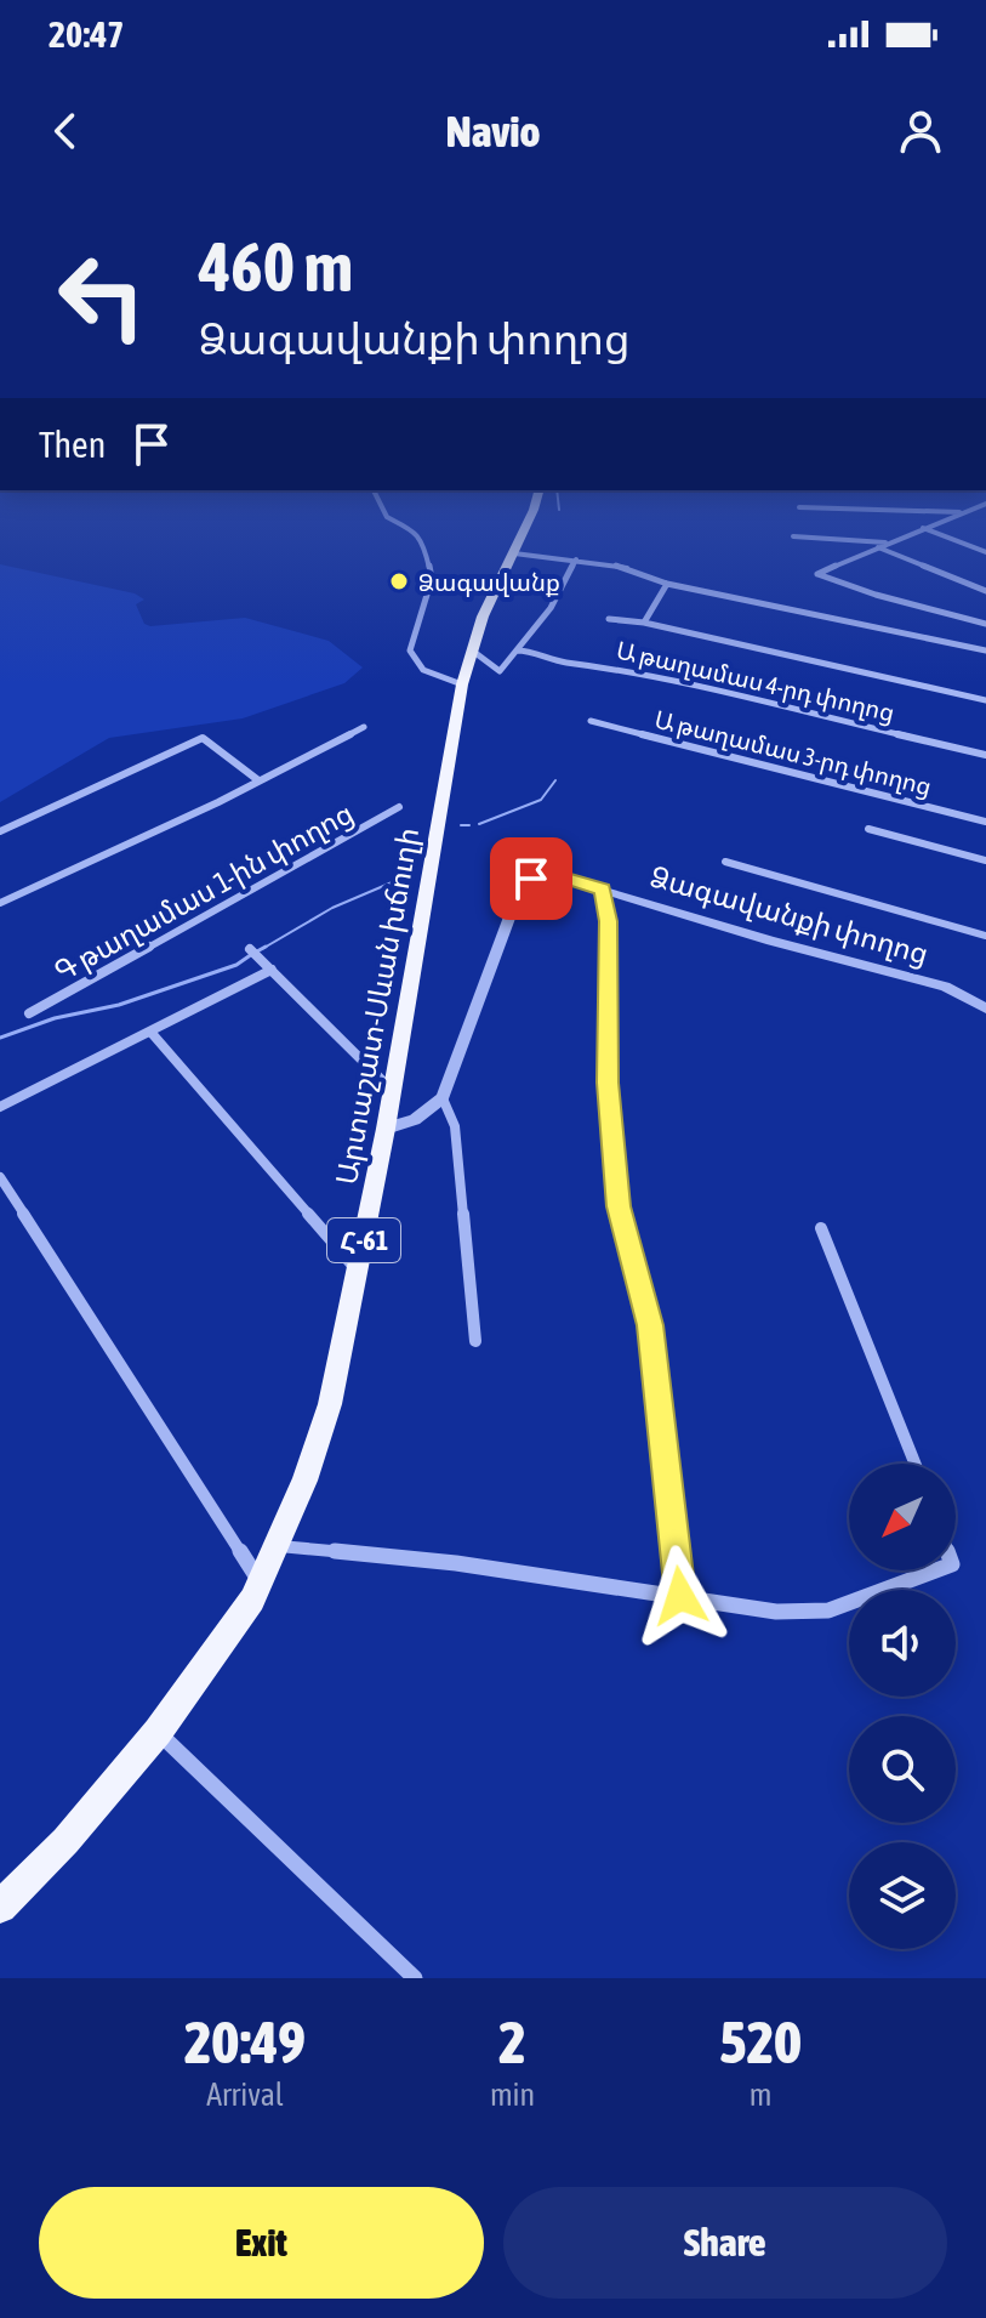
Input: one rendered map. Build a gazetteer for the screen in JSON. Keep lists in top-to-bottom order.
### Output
{
  "streets": {
    "main road": ["Արտաշատ-Սևան խճուղի", "Հ-61"],
    "street": [
      "Ա թաղամաս 4-րդ փողոց",
      "Ա թաղամաս 3-րդ փողոց",
      "Գ թաղամաս 1-ին փողոց",
      "Ձագավանքի փողոց"
    ]
  },
  "places": ["Ձագավանք"],
  "north": "bottom left",
  "page": {
    "status": "20:47",
    "header": "Navio",
    "turn": ["460 m", "Ձագավանքի փողոց"],
    "then": "Then",
    "eta": [
      "20:49",
      "Arrival",
      "2",
      "min",
      "520",
      "m"
    ],
    "buttons": ["Exit", "Share"]
  }
}
